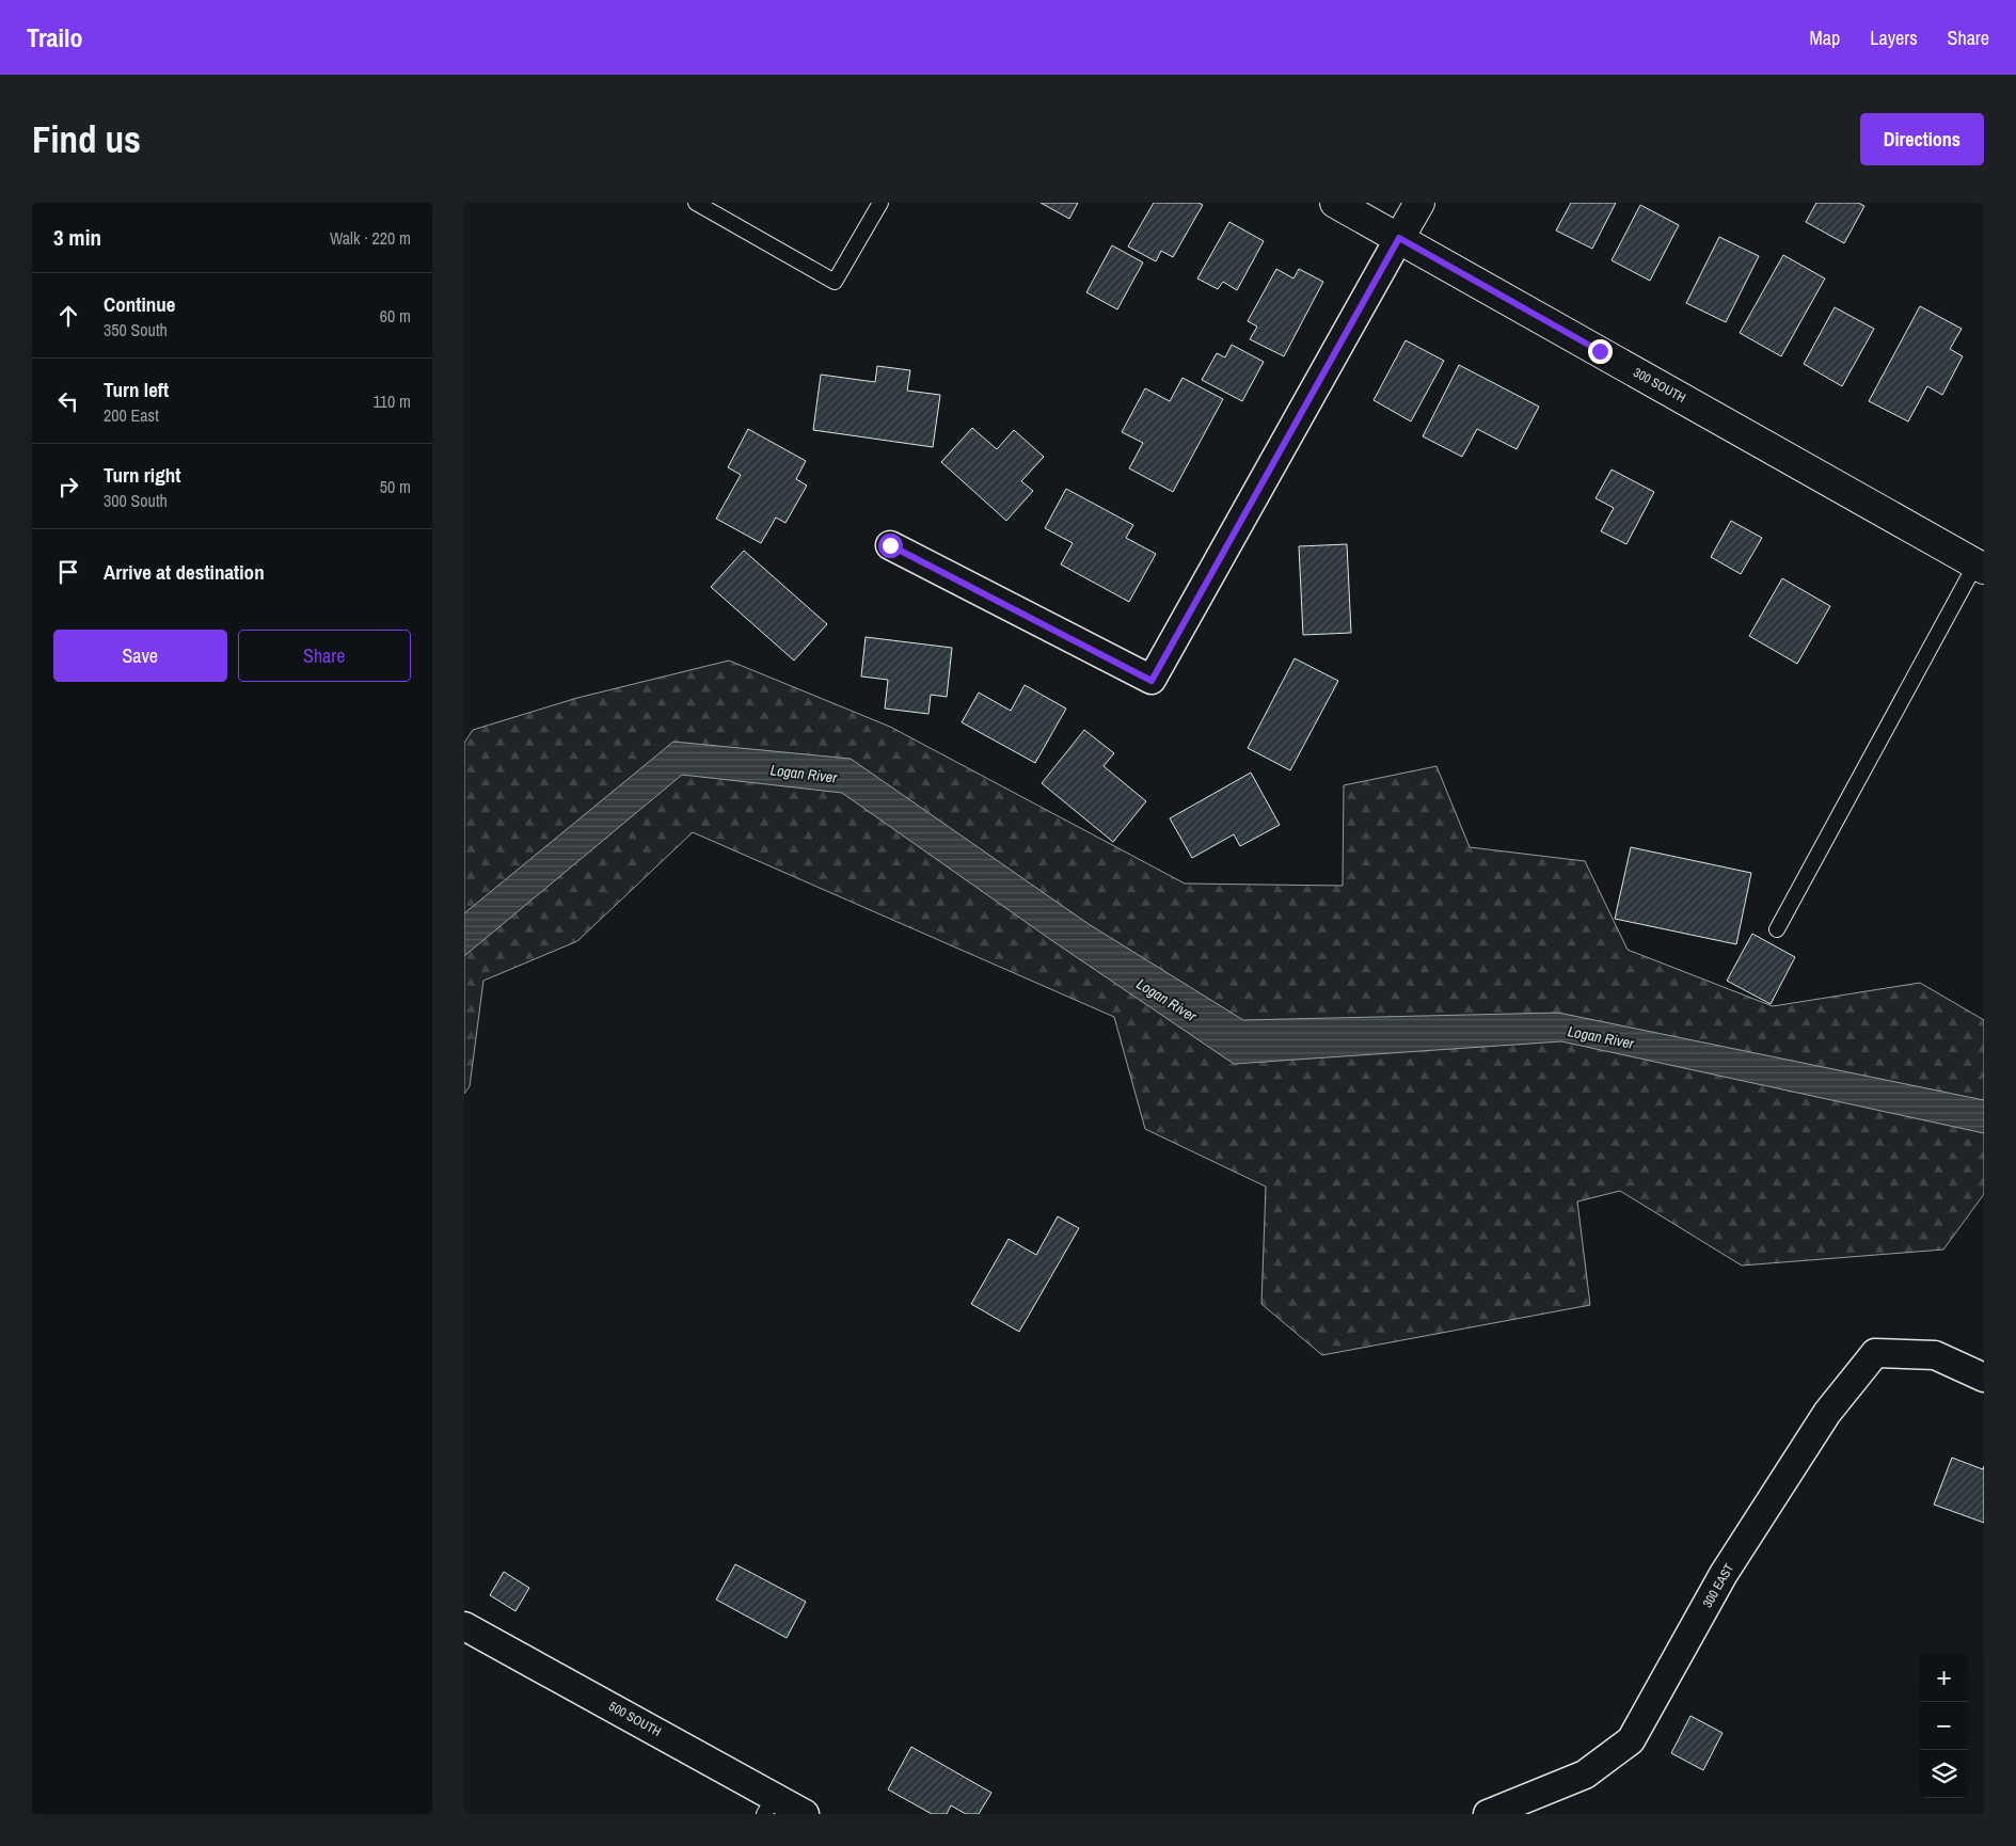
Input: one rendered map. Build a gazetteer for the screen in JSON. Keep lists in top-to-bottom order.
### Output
{
  "streets": {
    "street": ["300 SOUTH", "300 EAST", "500 SOUTH"]
  },
  "water": ["Logan River"],
  "page": {
    "header": "Trailo",
    "nav": ["Map", "Layers", "Share"],
    "buttons": [
      "Directions",
      ["Save", "Share"]
    ],
    "title": "Find us",
    "heading": ["3 min", "Walk · 220 m"],
    "list": [
      ["Continue", "350 South", "60 m"],
      ["Turn left", "200 East", "110 m"],
      ["Turn right", "300 South", "50 m"],
      "Arrive at destination"
    ],
    "map_buttons": ["+", "−"]
  }
}
